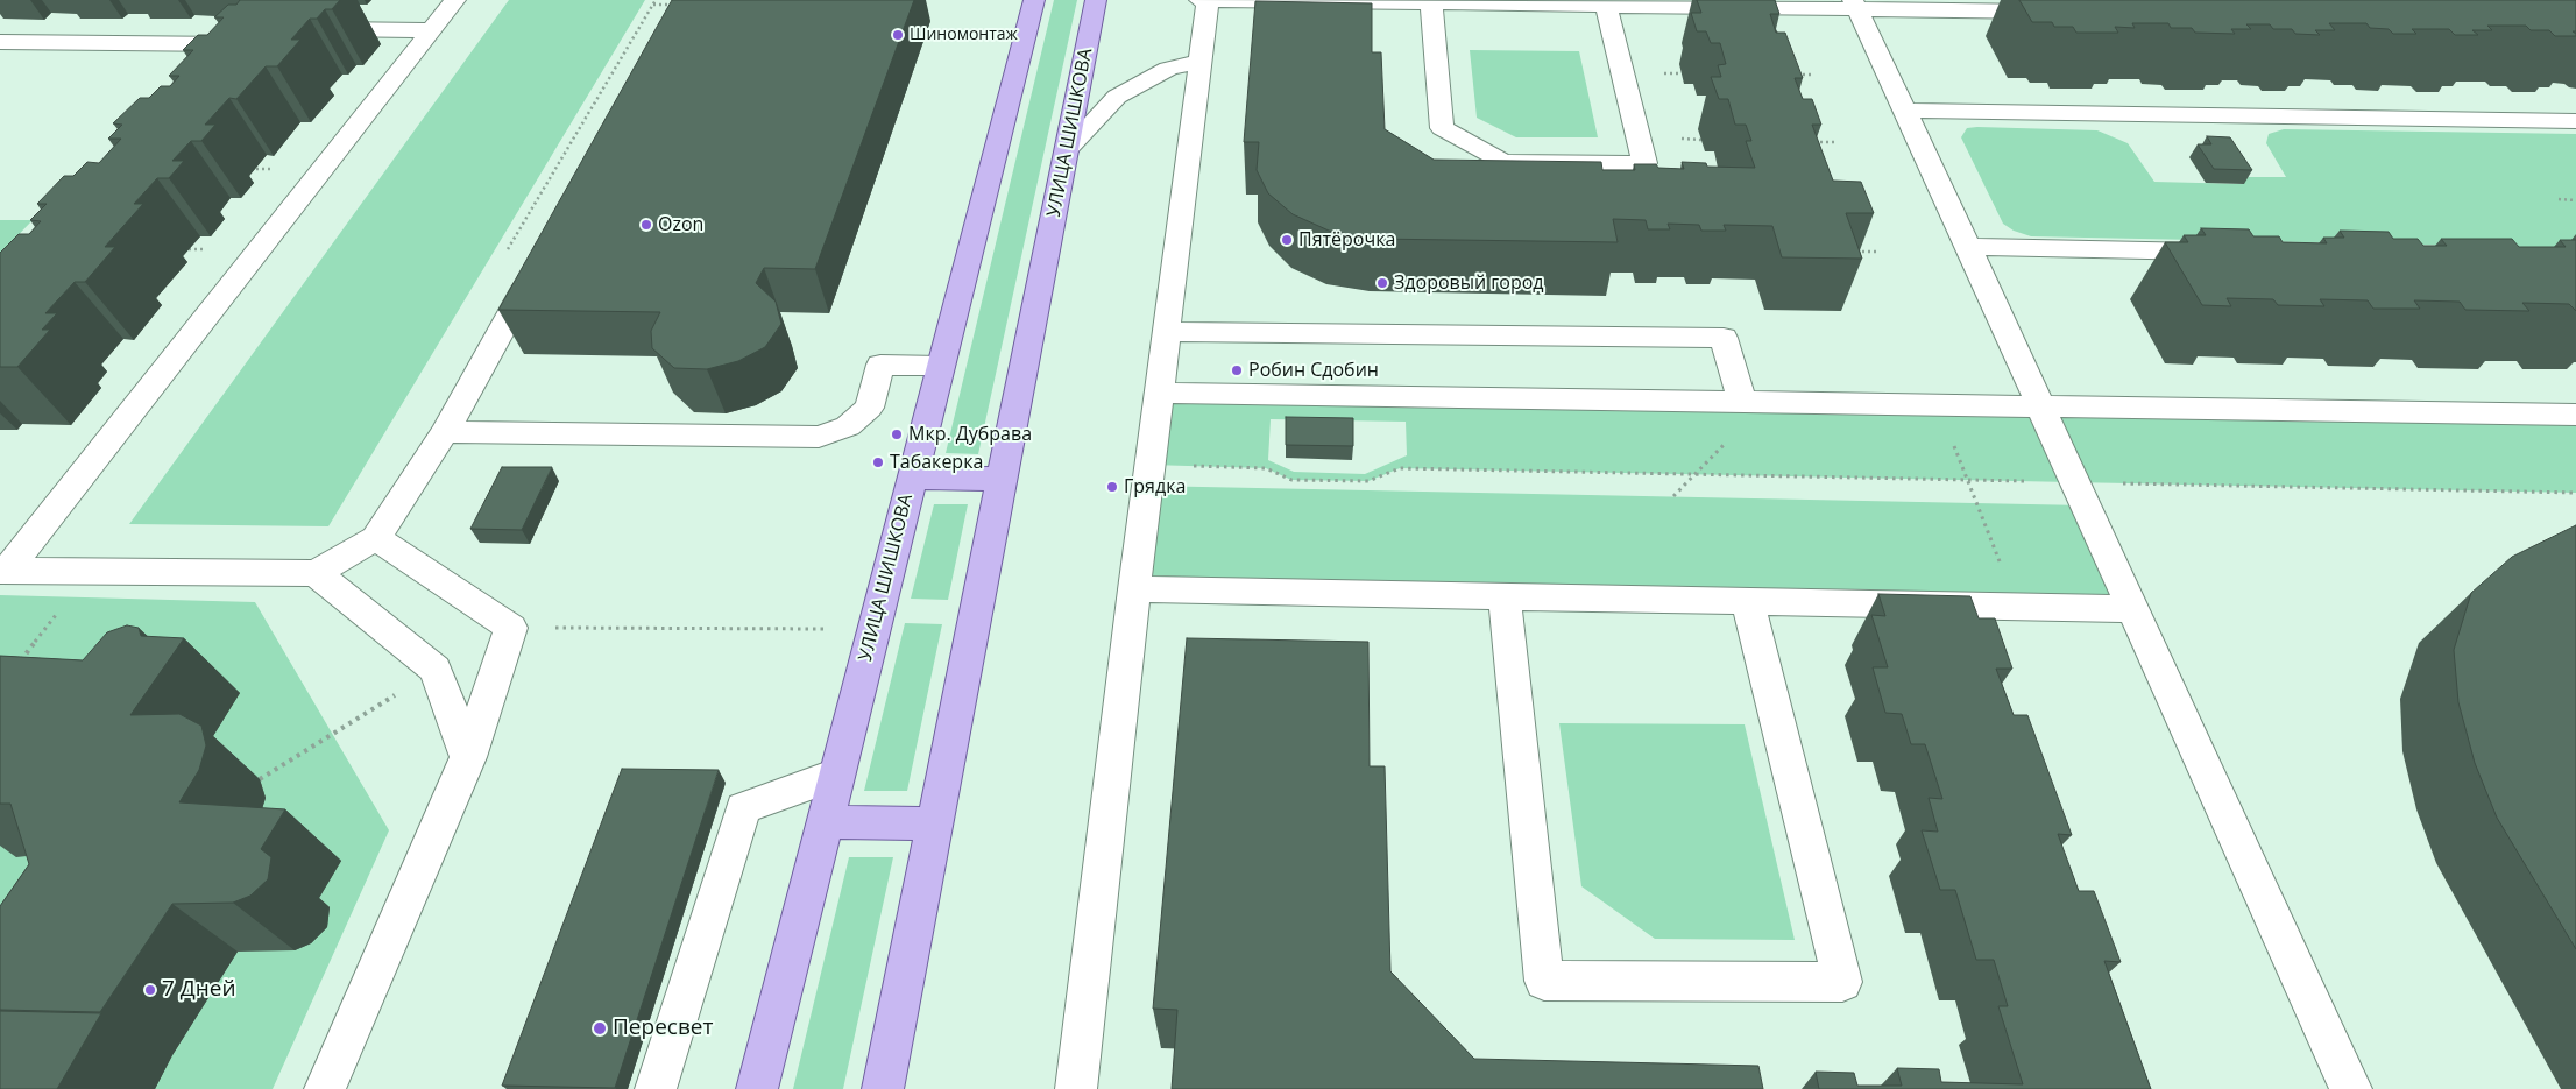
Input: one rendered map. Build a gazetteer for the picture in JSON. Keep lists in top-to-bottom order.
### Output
{
  "streets": {
    "main road": ["УЛИЦА ШИШКОВА"]
  },
  "places": [
    "Шиномонтаж",
    "Ozon",
    "Пятёрочка",
    "Здоровый город",
    "Робин Сдобин",
    "Мкр. Дубрава",
    "Табакерка",
    "Грядка",
    "7 Дней",
    "Пересвет"
  ]
}
